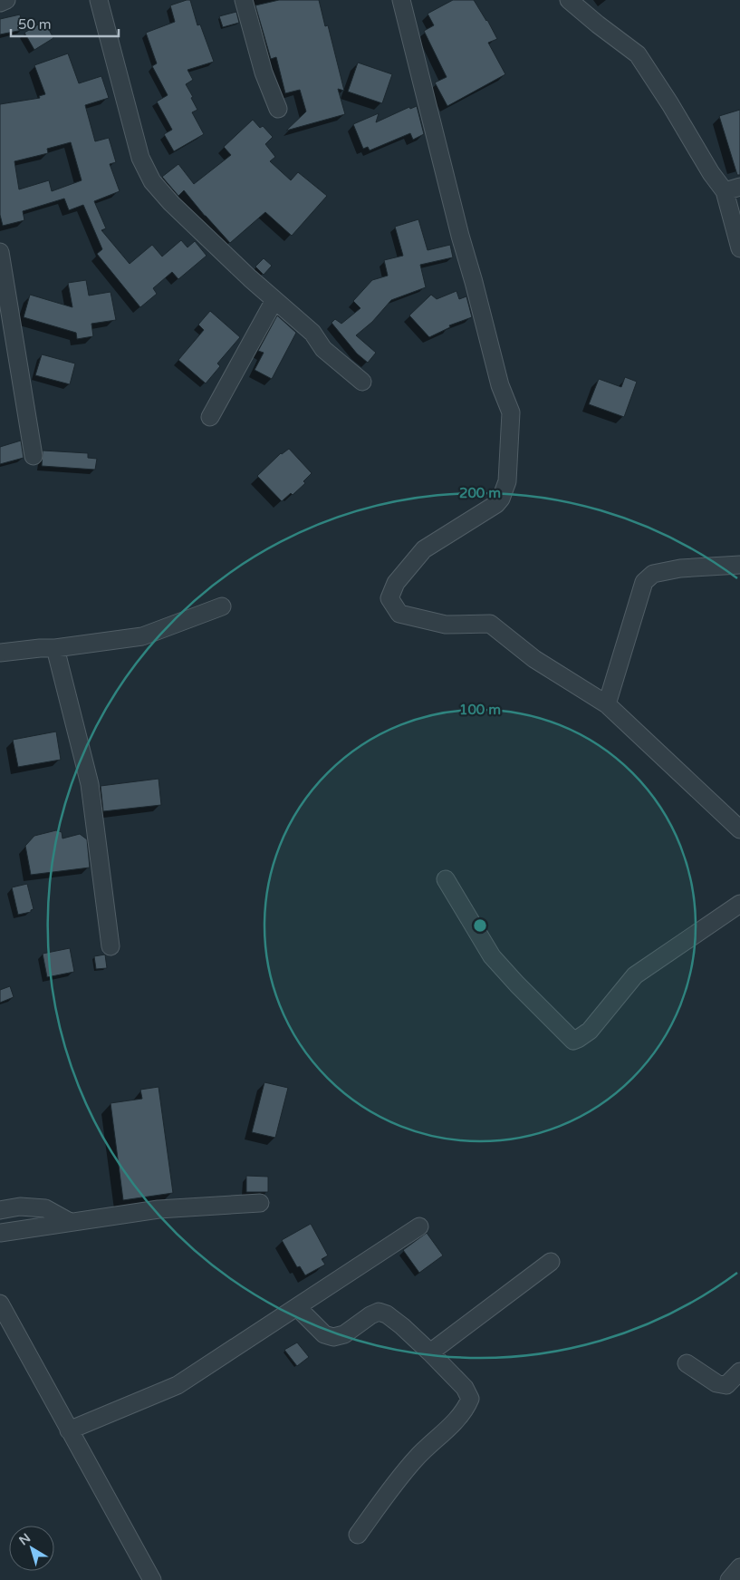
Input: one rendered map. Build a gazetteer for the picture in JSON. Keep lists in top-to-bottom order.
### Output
{
  "scale_bar": "50 m",
  "north": "top left",
  "rings": ["200 m", "100 m"]
}
